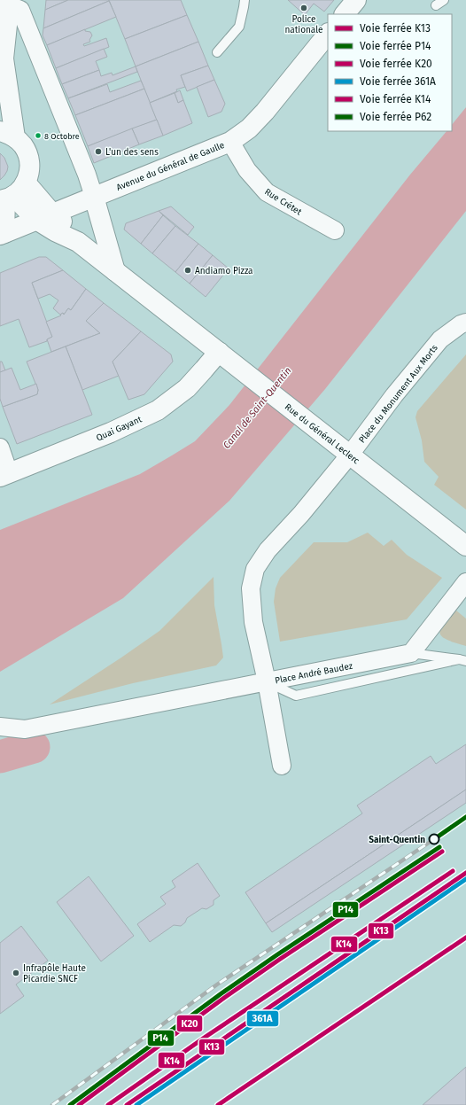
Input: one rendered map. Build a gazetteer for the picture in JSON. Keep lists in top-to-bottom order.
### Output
{
  "streets": {
    "main road": ["Avenue du Général de Gaulle", "Quai Gayant", "Rue du Général Leclerc"],
    "street": ["Rue Crétet", "Place du Monument Aux Morts", "Place André Baudez"]
  },
  "crossings": [
    ["Avenue du Général de Gaulle", "Rue Crétet"],
    ["Avenue du Général de Gaulle", "Rue du Général Leclerc"],
    ["Place du Monument Aux Morts", "Rue du Général Leclerc"],
    ["Place du Monument Aux Morts", "Place André Baudez"],
    ["Quai Gayant", "Rue du Général Leclerc"],
    ["Rue du Général Leclerc", "Place André Baudez"]
  ],
  "water": ["Canal de Saint-Quentin"],
  "places": [
    "Police nationale",
    "8 Octobre",
    "L'un des sens",
    "Andiamo Pizza",
    "Saint-Quentin",
    "Infrapôle Haute Picardie SNCF"
  ],
  "lines": [
    "rail line P62",
    "rail line P14",
    "rail line K20",
    "rail line K14",
    "rail line K13",
    "rail line 361A"
  ],
  "legend": [
    "Voie ferrée K13",
    "Voie ferrée P14",
    "Voie ferrée K20",
    "Voie ferrée 361A",
    "Voie ferrée K14",
    "Voie ferrée P62"
  ]
}
